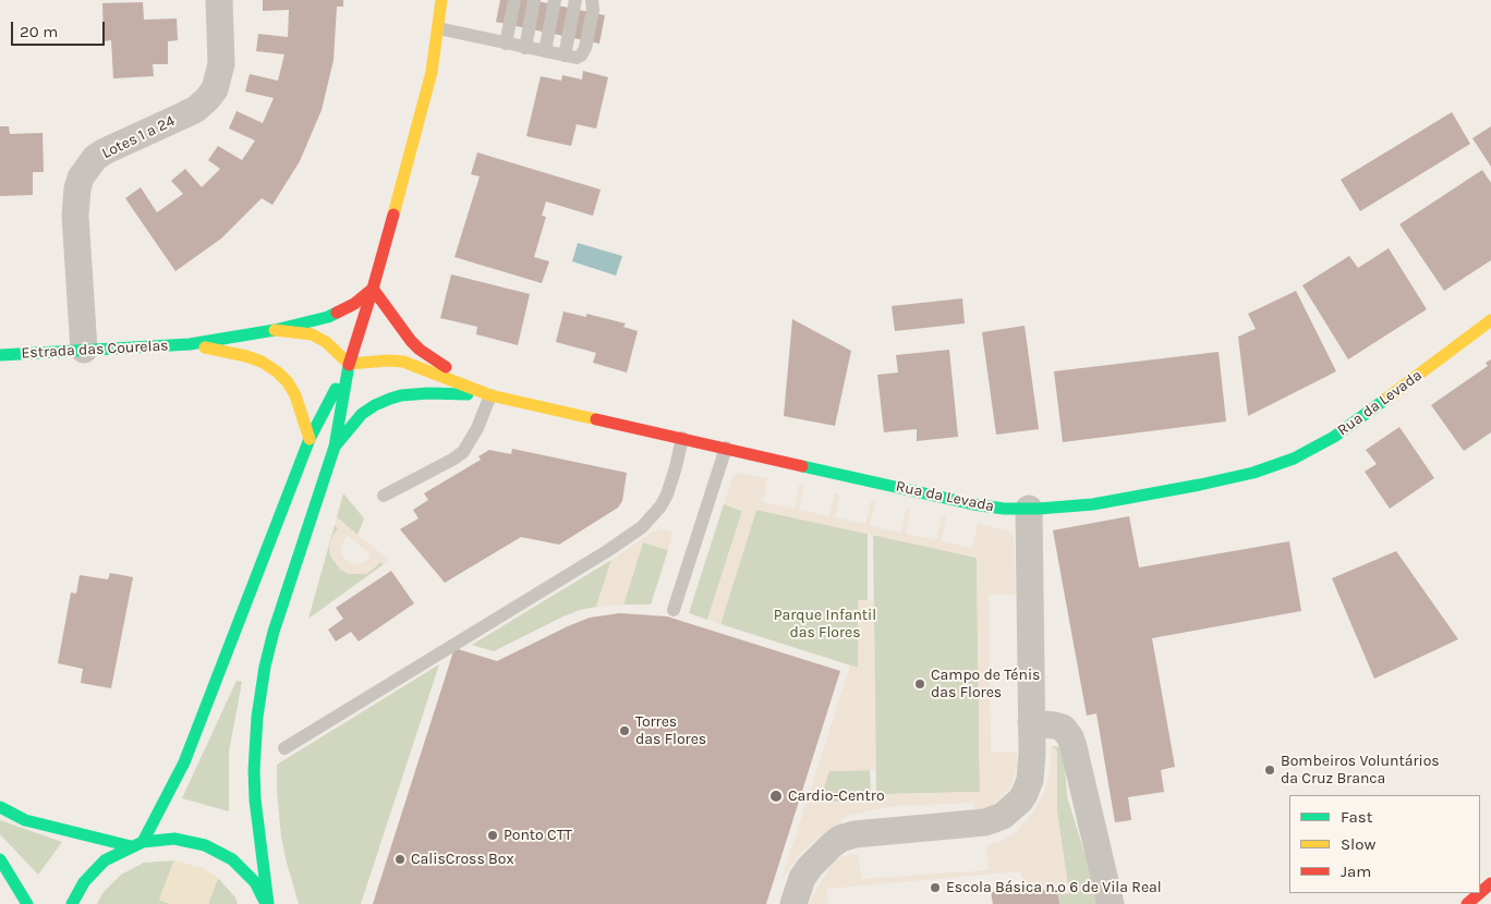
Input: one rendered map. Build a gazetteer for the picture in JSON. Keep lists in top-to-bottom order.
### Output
{
  "streets": {
    "main road": ["Estrada das Courelas", "Rua da Levada"],
    "street": ["Lotes 1 a 24"]
  },
  "crossings": [
    ["Lotes 1 a 24", "Estrada das Courelas"]
  ],
  "parks": ["Parque Infantil das Flores"],
  "places": [
    "Campo de Ténis das Flores",
    "Torres das Flores",
    "Bombeiros Voluntários da Cruz Branca",
    "Cardio-Centro",
    "Ponto CTT",
    "CalisCross Box",
    "Escola Básica n.º 6 de Vila Real"
  ],
  "legend": ["Fast", "Slow", "Jam"],
  "scale_bar": "20 m"
}
